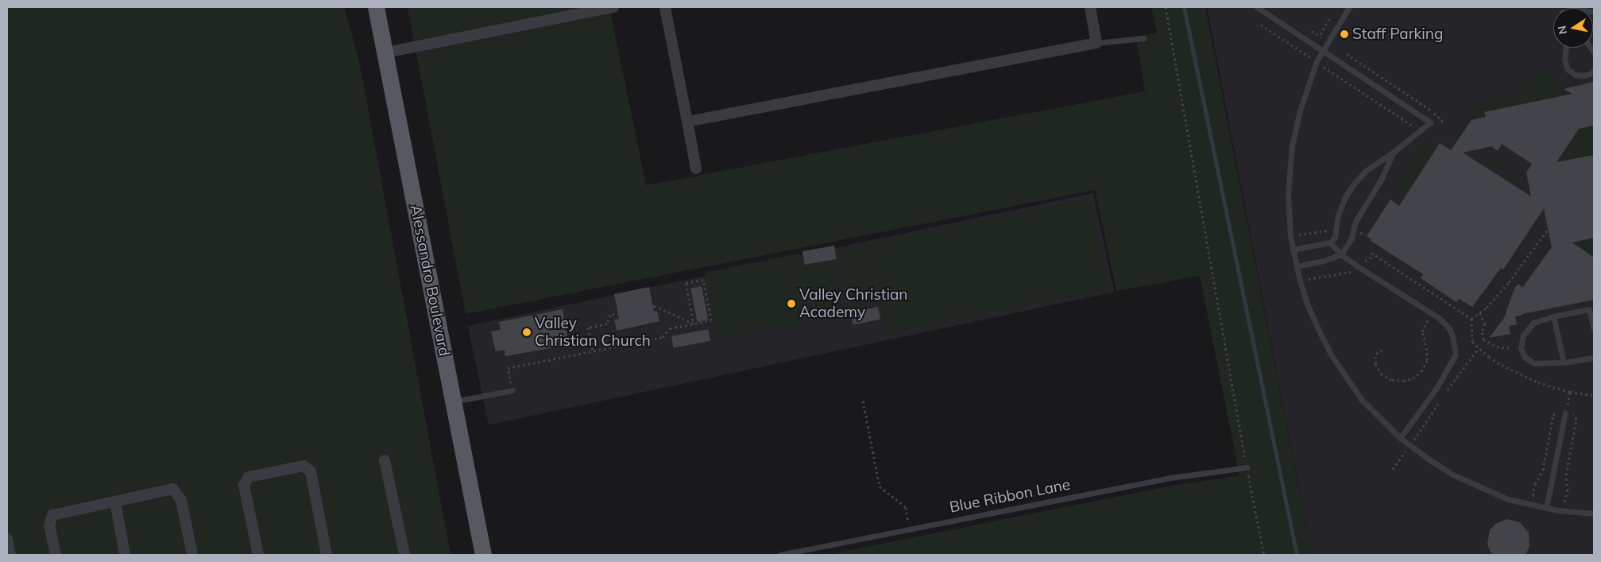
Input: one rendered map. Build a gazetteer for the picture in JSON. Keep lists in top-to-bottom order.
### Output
{
  "streets": {
    "main road": ["Alessandro Boulevard"],
    "lane": ["Blue Ribbon Lane"]
  },
  "places": ["Staff Parking", "Valley Christian Academy", "Valley Christian Church"],
  "north": "left"
}
